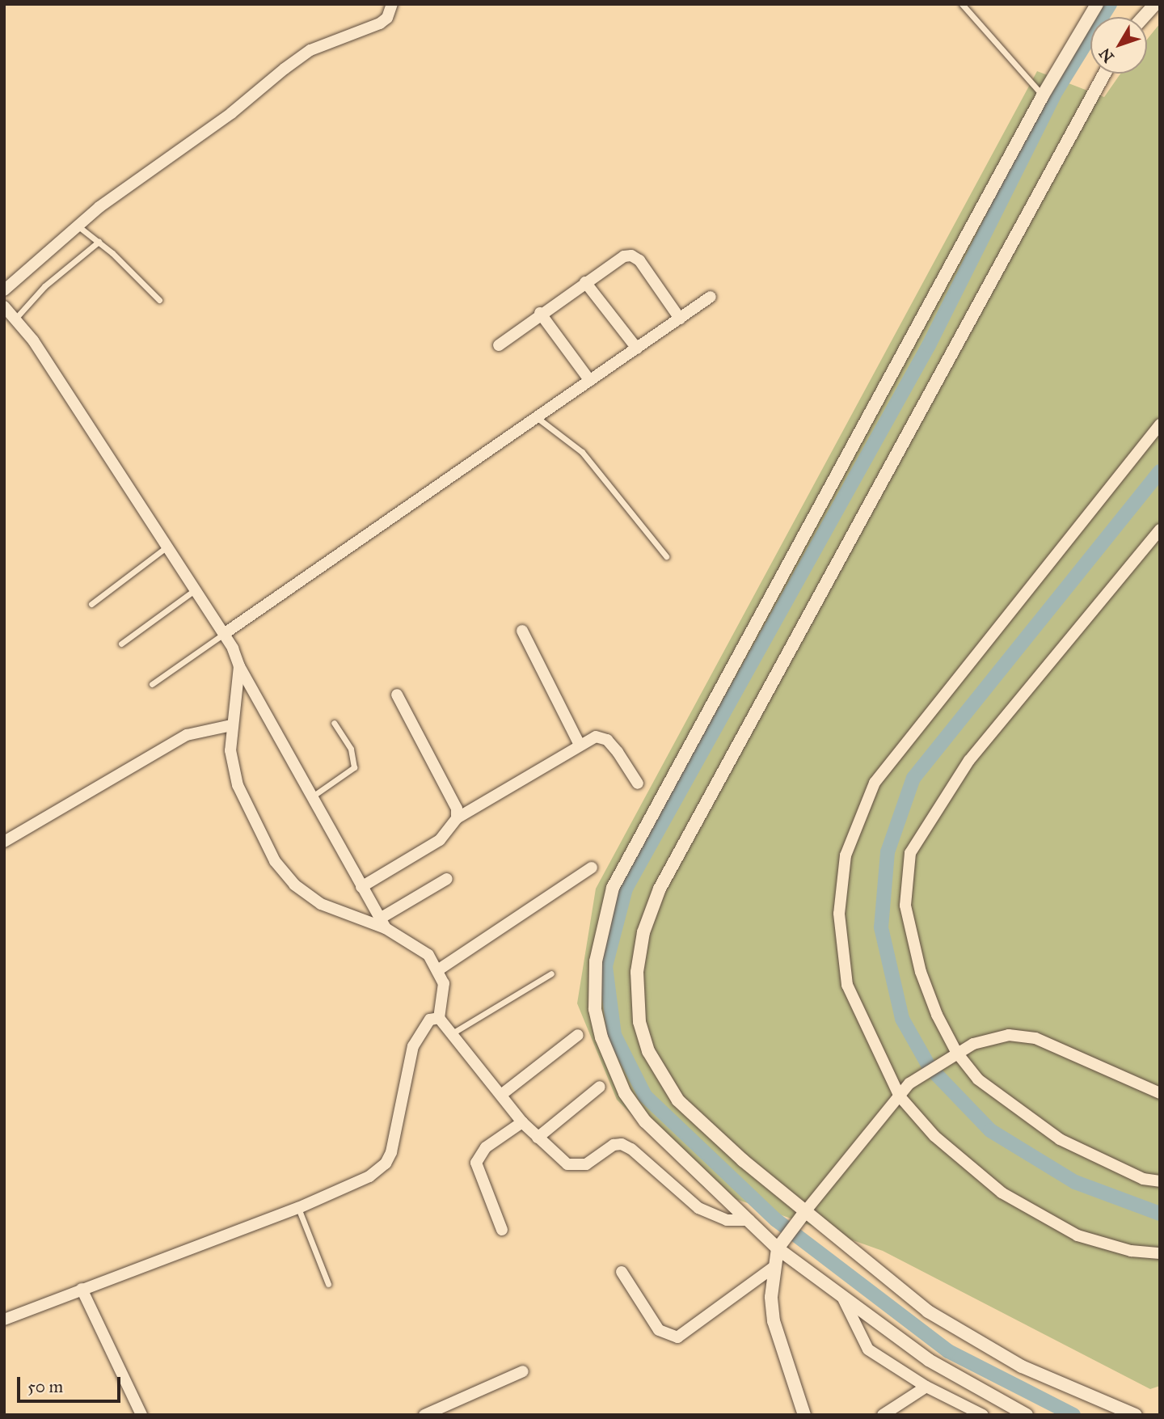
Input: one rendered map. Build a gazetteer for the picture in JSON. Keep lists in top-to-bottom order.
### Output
{
  "scale_bar": "50 m",
  "north": "bottom left"
}
